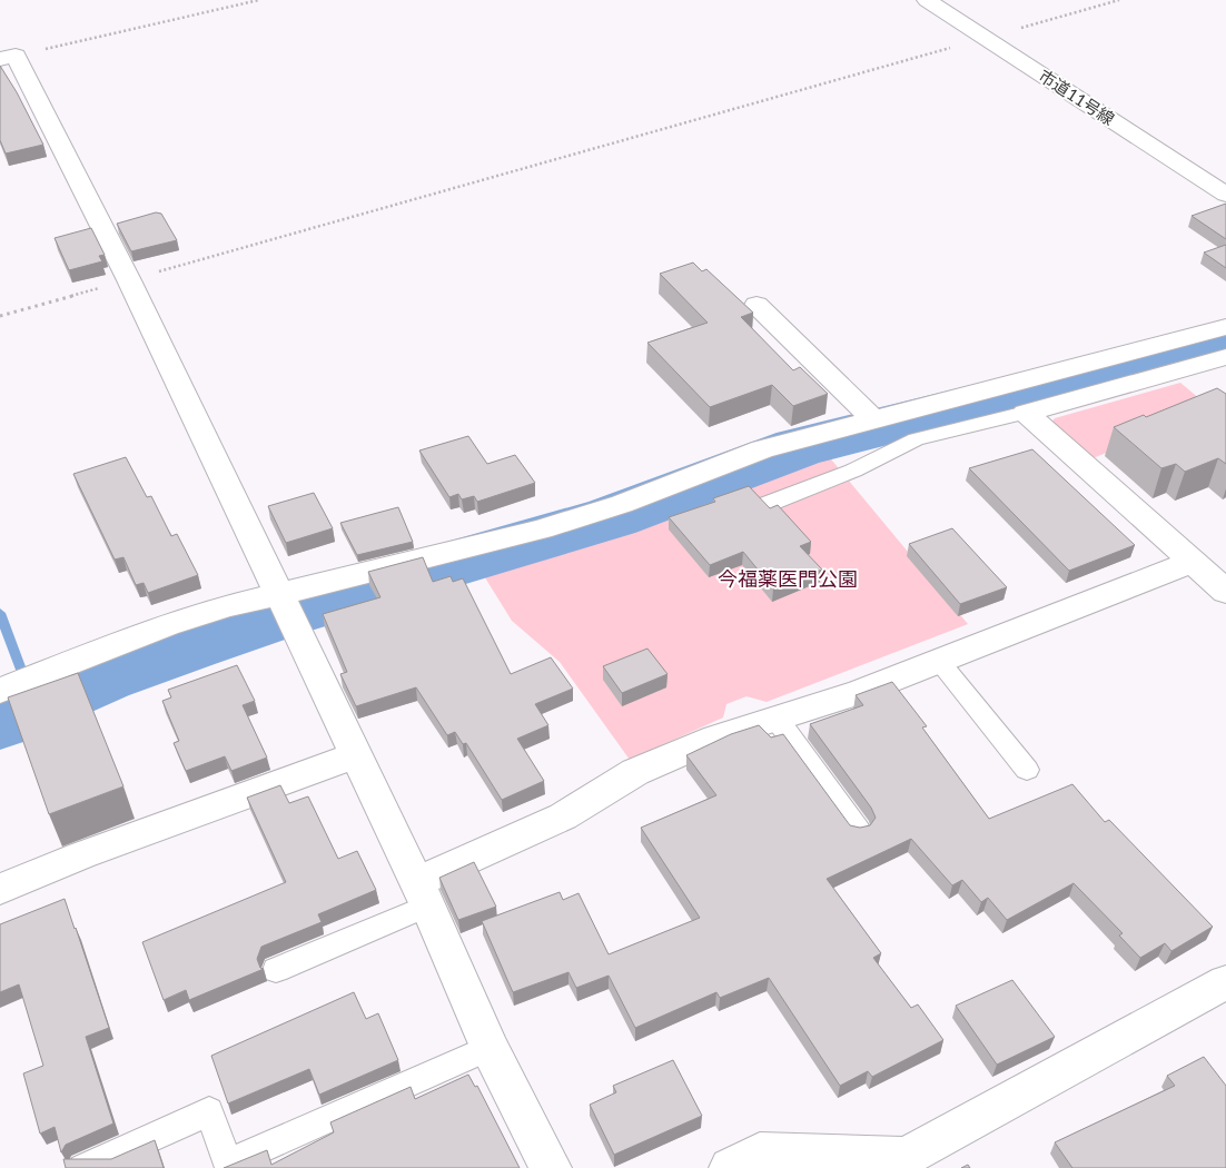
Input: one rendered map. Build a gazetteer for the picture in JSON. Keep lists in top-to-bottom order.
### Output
{
  "streets": {
    "street": ["市道11号線"]
  },
  "parks": ["今福薬医門公園"]
}
